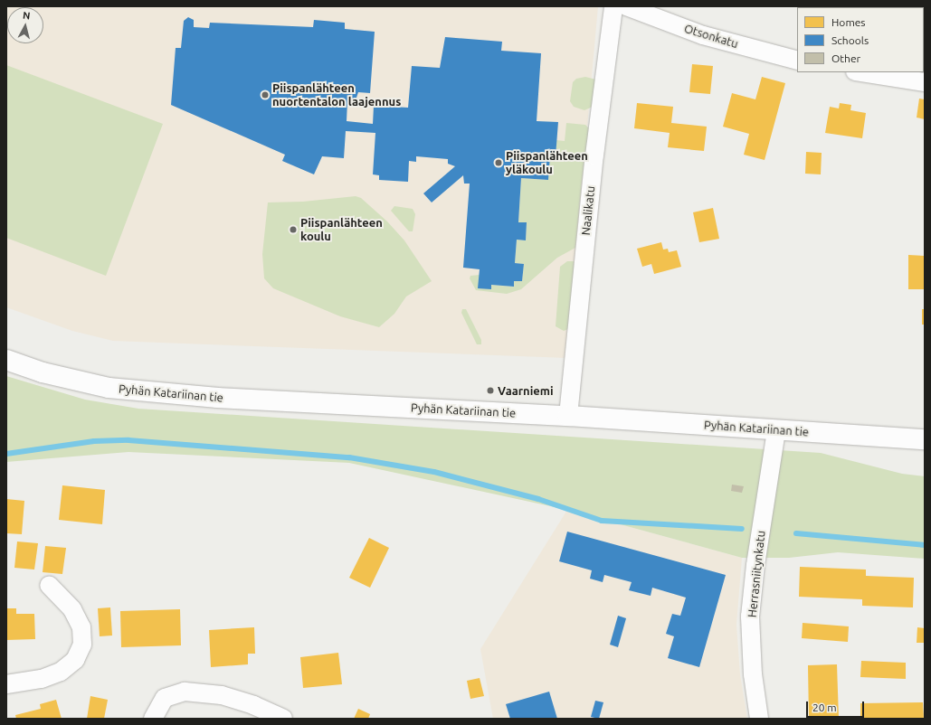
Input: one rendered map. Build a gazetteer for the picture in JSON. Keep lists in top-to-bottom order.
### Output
{
  "streets": {
    "street": [
      "Otsonkatu",
      "Naalikatu",
      "Pyhän Katariinan tie",
      "Herrasniitynkatu"
    ]
  },
  "crossings": [
    ["Naalikatu", "Pyhän Katariinan tie"],
    ["Pyhän Katariinan tie", "Herrasniitynkatu"]
  ],
  "places": [
    "Piispanlähteen nuortentalon laajennus",
    "Piispanlähteen yläkoulu",
    "Piispanlähteen koulu",
    "Vaarniemi"
  ],
  "legend": ["Homes", "Schools", "Other"],
  "scale_bar": "20 m",
  "north": "top"
}
